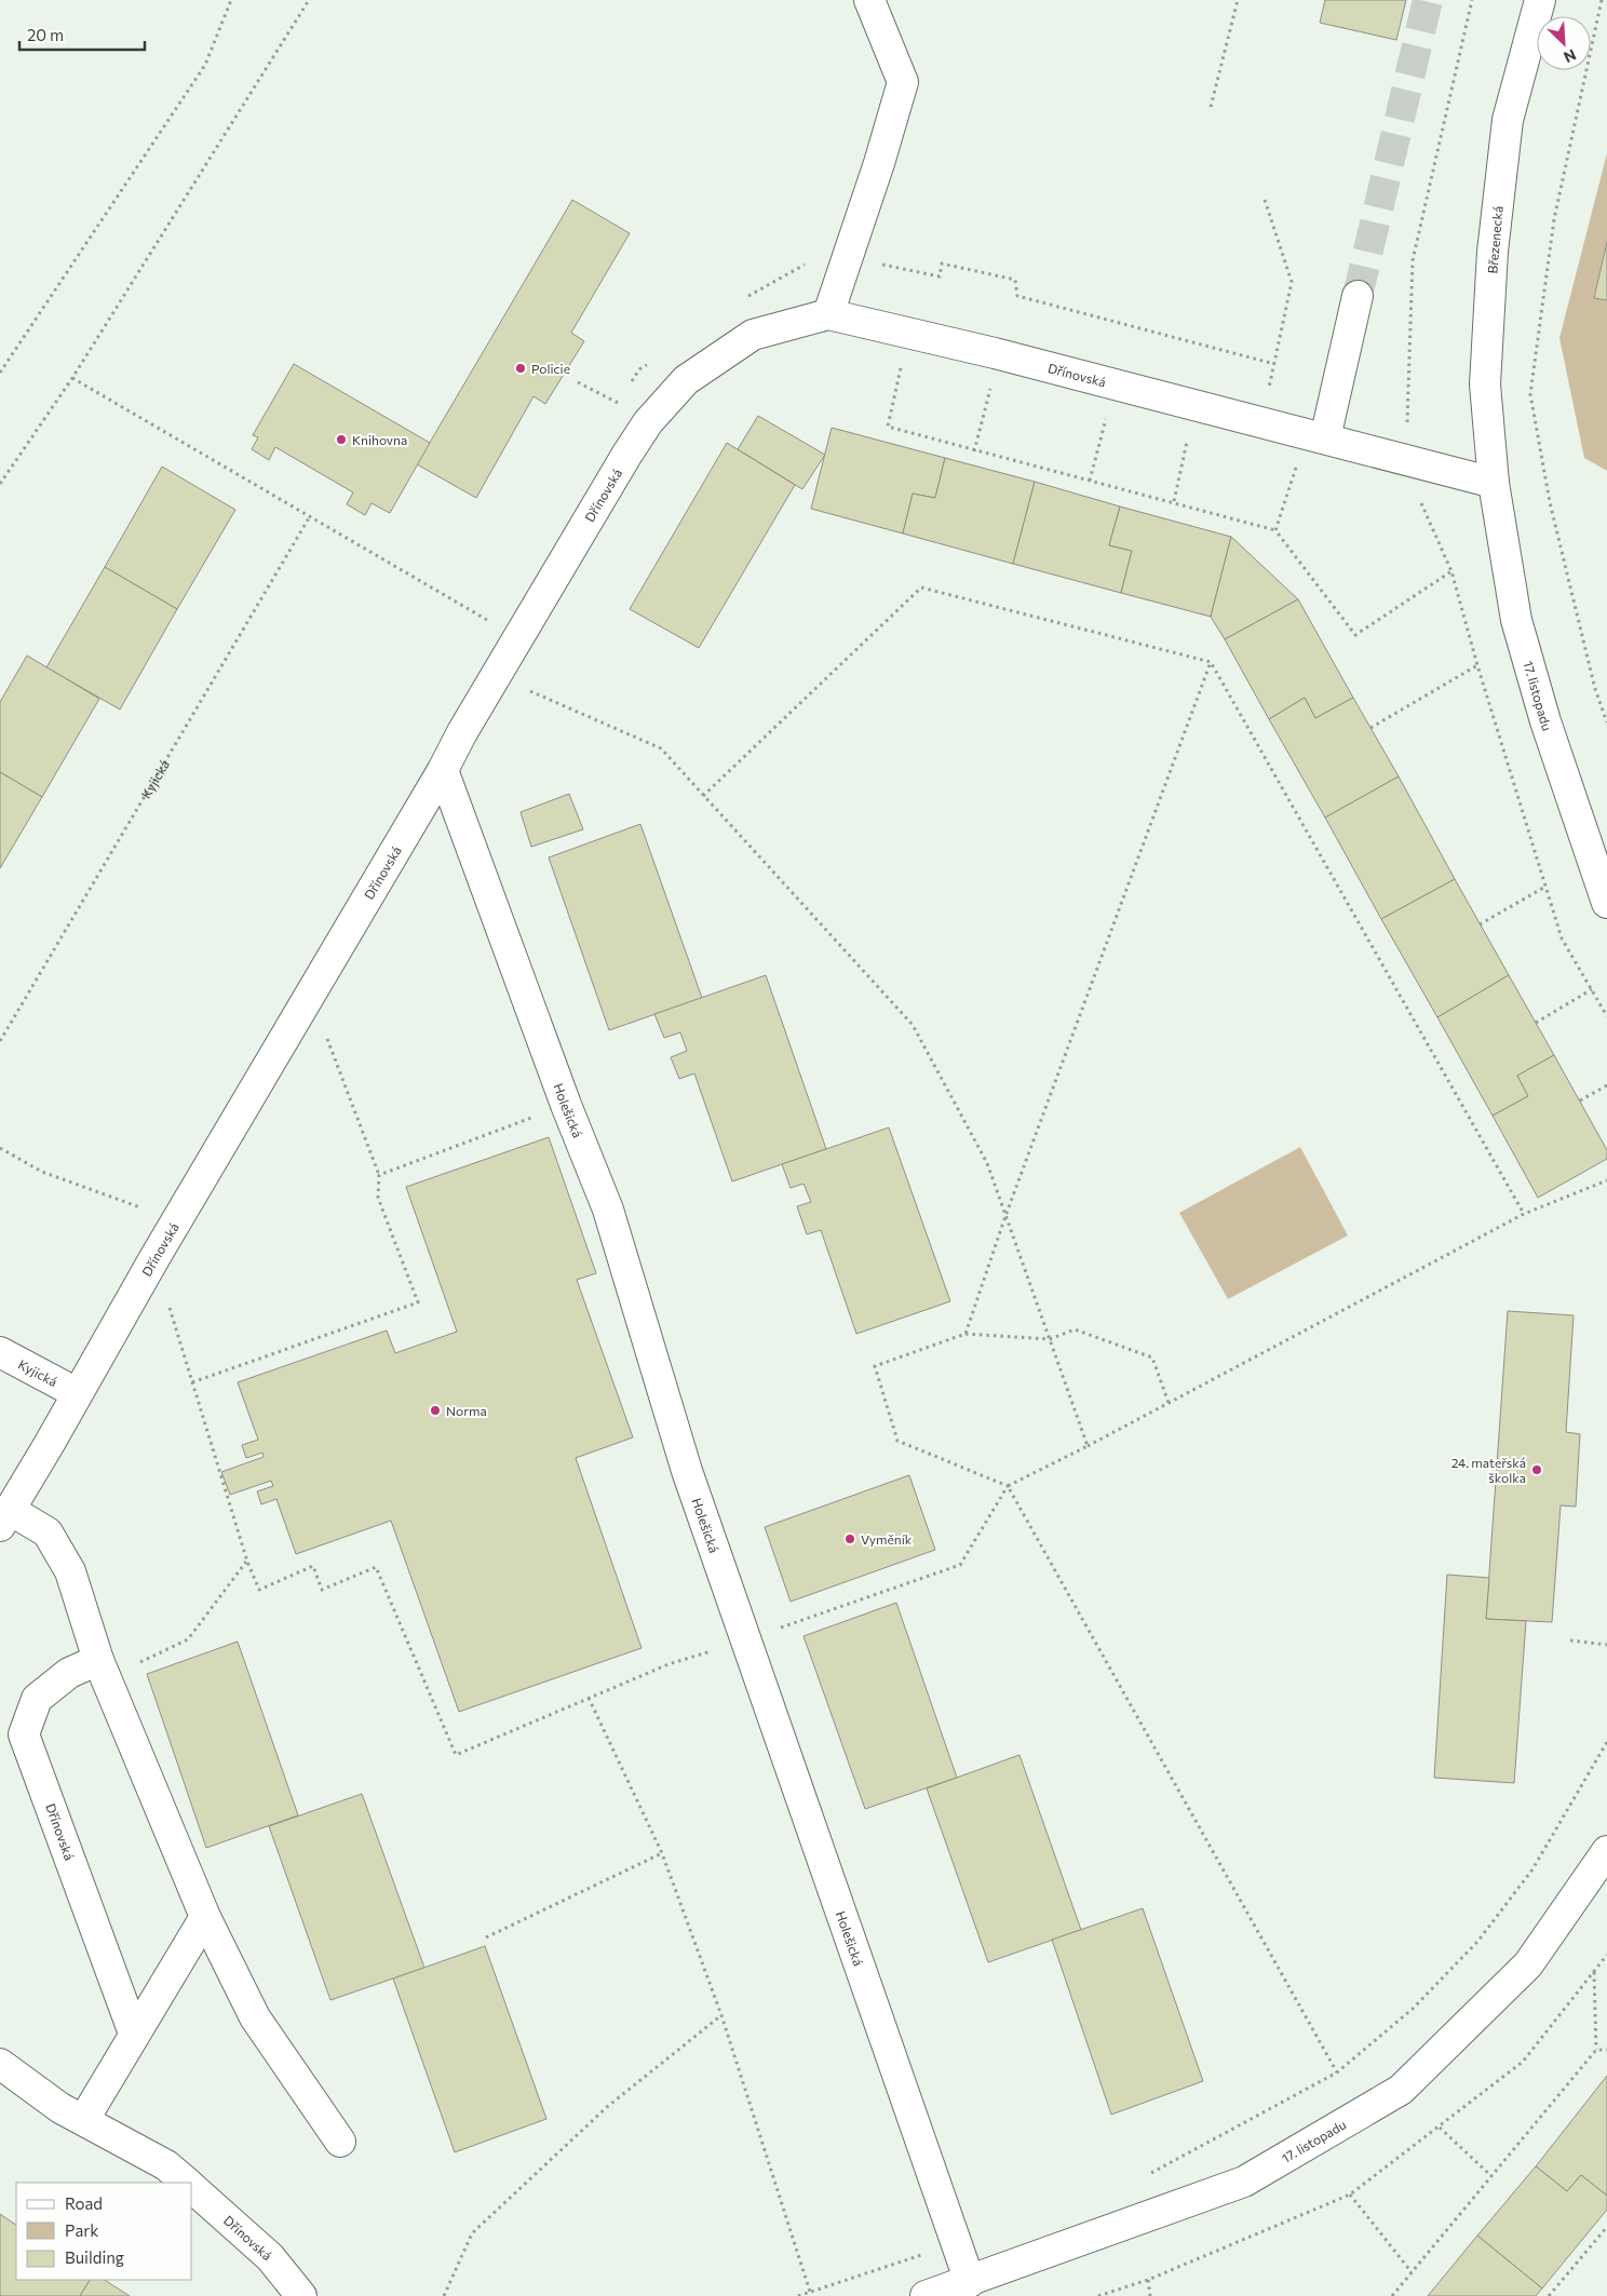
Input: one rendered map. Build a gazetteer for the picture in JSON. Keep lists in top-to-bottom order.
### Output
{
  "streets": {
    "street": [
      "Březenecká",
      "Dřínovská",
      "17. listopadu",
      "Kyjická",
      "Holešická"
    ]
  },
  "crossings": [
    ["Březenecká", "Dřínovská"],
    ["Březenecká", "17. listopadu"],
    ["Dřínovská", "17. listopadu"],
    ["Dřínovská", "Kyjická"],
    ["Dřínovská", "Holešická"],
    ["17. listopadu", "Holešická"]
  ],
  "places": [
    "Policie",
    "Knihovna",
    "Norma",
    "24. mateřská školka",
    "Vyměník"
  ],
  "legend": ["Road", "Park", "Building"],
  "scale_bar": "20 m",
  "north": "bottom right"
}
